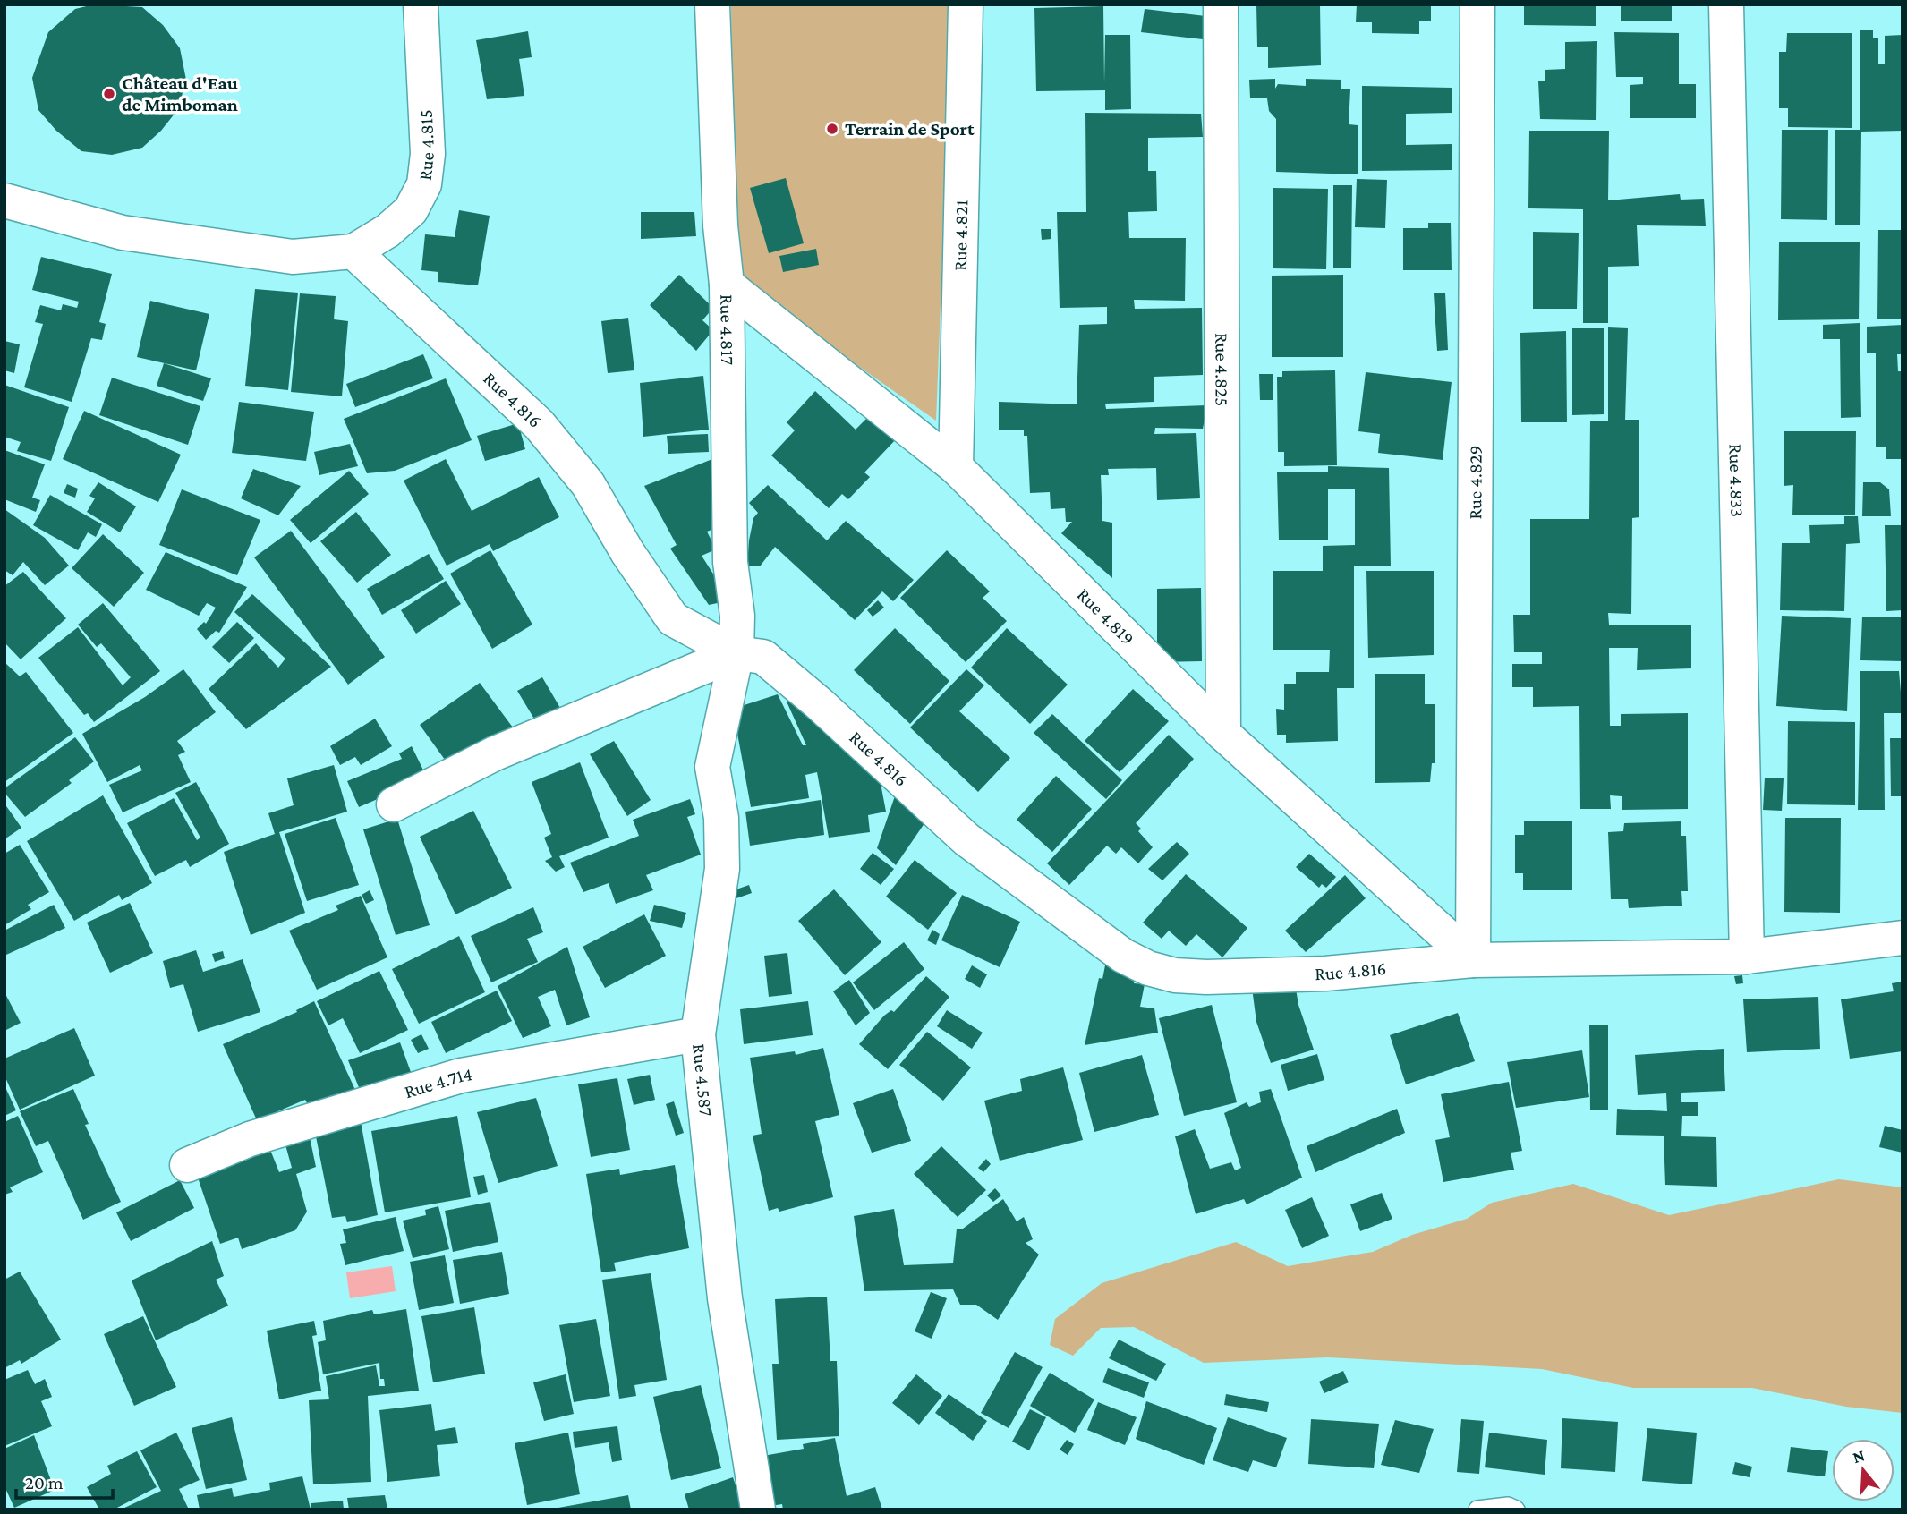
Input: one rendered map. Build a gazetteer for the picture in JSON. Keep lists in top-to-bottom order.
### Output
{
  "streets": {
    "street": [
      "Rue 4.815",
      "Rue 4.821",
      "Rue 4.817",
      "Rue 4.825",
      "Rue 4.816",
      "Rue 4.833",
      "Rue 4.829",
      "Rue 4.819",
      "Rue 4.587",
      "Rue 4.714"
    ]
  },
  "crossings": [
    ["Rue 4.815", "Rue 4.816"],
    ["Rue 4.821", "Rue 4.819"],
    ["Rue 4.817", "Rue 4.816"],
    ["Rue 4.817", "Rue 4.819"],
    ["Rue 4.817", "Rue 4.587"],
    ["Rue 4.825", "Rue 4.819"],
    ["Rue 4.816", "Rue 4.833"],
    ["Rue 4.816", "Rue 4.829"],
    ["Rue 4.816", "Rue 4.819"],
    ["Rue 4.816", "Rue 4.587"],
    ["Rue 4.829", "Rue 4.819"],
    ["Rue 4.587", "Rue 4.714"]
  ],
  "places": ["Château d'Eau de Mimboman", "Terrain de Sport"],
  "scale_bar": "20 m",
  "north": "top"
}
